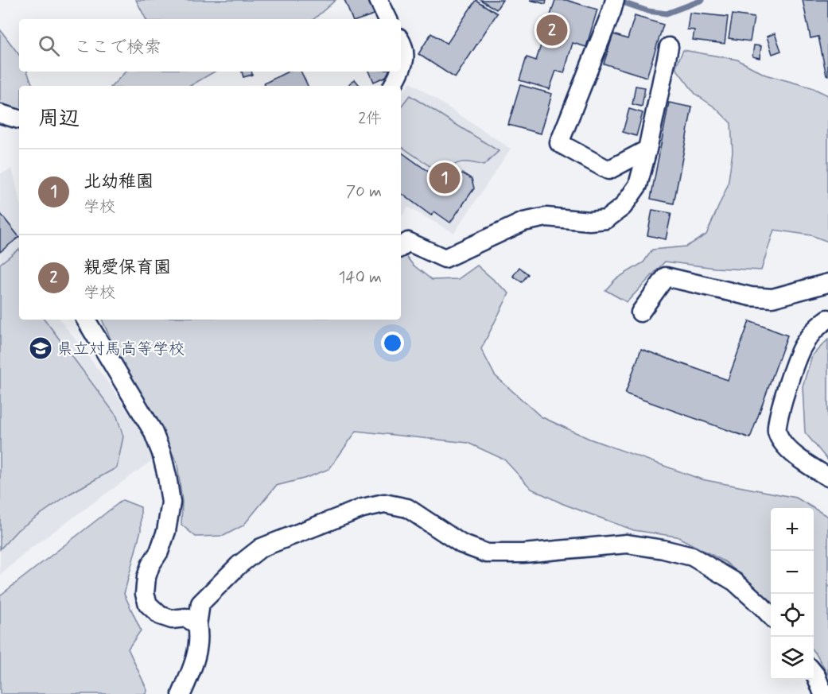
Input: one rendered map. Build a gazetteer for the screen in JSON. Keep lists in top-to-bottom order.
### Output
{
  "places": {
    "school or university": ["県立対馬高等学校"]
  },
  "page": {
    "pins": ["2", "1"],
    "search": "ここで検索",
    "heading": ["周辺", "2件"],
    "list": [
      {
        "mark": "1",
        "name": "北幼稚園",
        "note": "学校",
        "value": "70 m"
      },
      {
        "mark": "2",
        "name": "親愛保育園",
        "note": "学校",
        "value": "140 m"
      }
    ],
    "map_buttons": ["+", "−"]
  }
}
